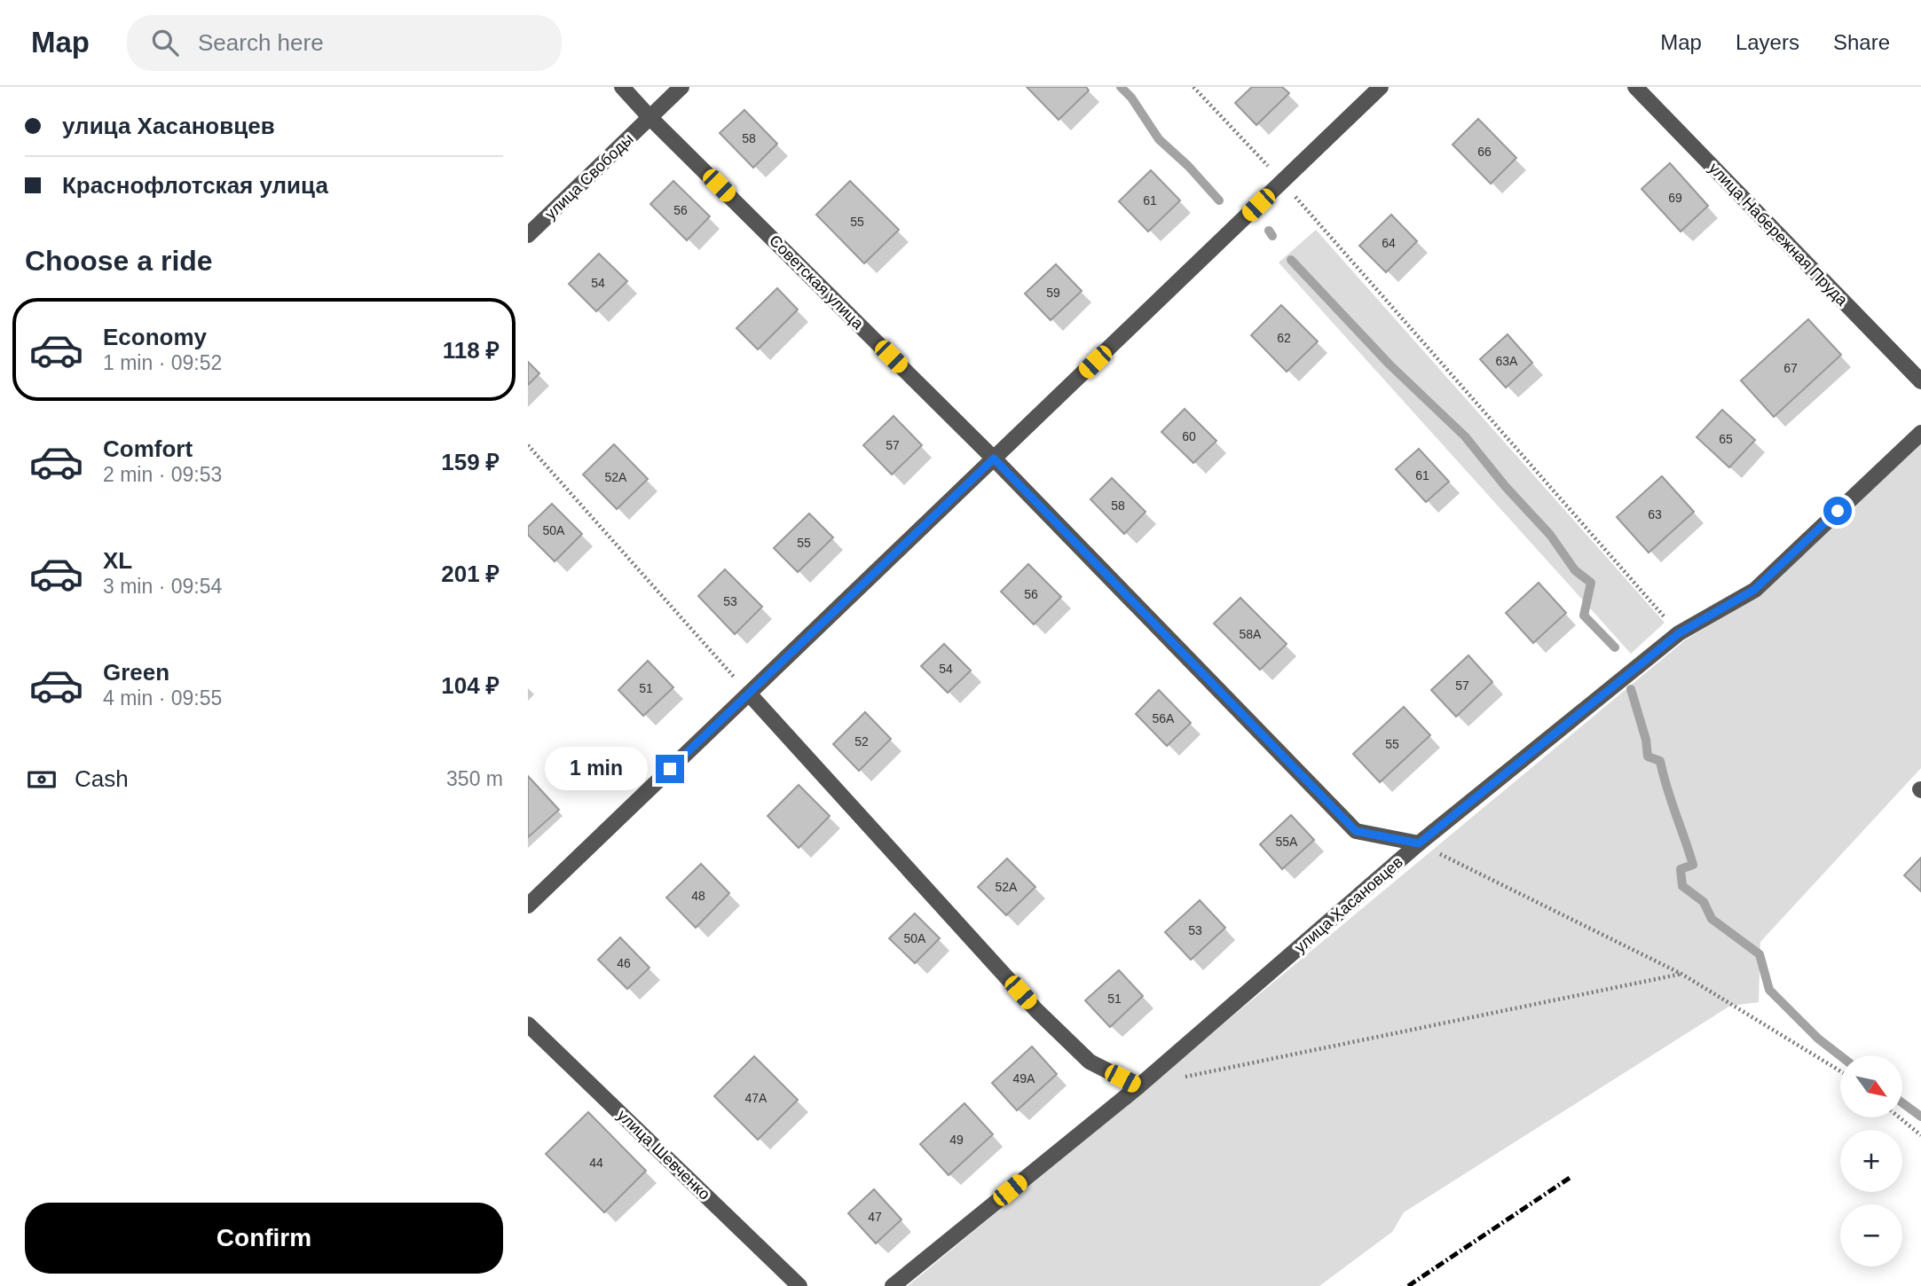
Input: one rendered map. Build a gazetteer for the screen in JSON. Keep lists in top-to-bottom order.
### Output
{
  "streets": {
    "street": [
      "улица Свободы",
      "улица Набережная Пруда",
      "Советская улица",
      "улица Хасановцев",
      "улица Шевченко"
    ]
  },
  "crossings": [
    ["улица Свободы", "Советская улица"],
    ["Советская улица", "улица Хасановцев"]
  ],
  "house_numbers": [
    "58",
    "66",
    "69",
    "61",
    "56",
    "55",
    "64",
    "54",
    "59",
    "62",
    "63А",
    "67",
    "60",
    "65",
    "57",
    "61",
    "52А",
    "58",
    "63",
    "50А",
    "55",
    "56",
    "53",
    "58А",
    "54",
    "57",
    "51",
    "56А",
    "52",
    "55",
    "55А",
    "52А",
    "48",
    "53",
    "50А",
    "46",
    "51",
    "49А",
    "47А",
    "49",
    "44",
    "47"
  ],
  "north": "bottom right",
  "page": {
    "header": "Map",
    "search": "Search here",
    "nav": ["Map", "Layers", "Share"],
    "banner": ["улица Хасановцев", "Краснофлотская улица"],
    "heading": "Choose a ride",
    "list": [
      {
        "name": "Economy",
        "note": "1 min · 09:52",
        "value": "118 ₽"
      },
      {
        "name": "Comfort",
        "note": "2 min · 09:53",
        "value": "159 ₽"
      },
      {
        "name": "XL",
        "note": "3 min · 09:54",
        "value": "201 ₽"
      },
      {
        "name": "Green",
        "note": "4 min · 09:55",
        "value": "104 ₽"
      }
    ],
    "pay": ["Cash", "350 m"],
    "bubble": "1 min",
    "map_buttons": ["+", "−"],
    "buttons": "Confirm"
  }
}
